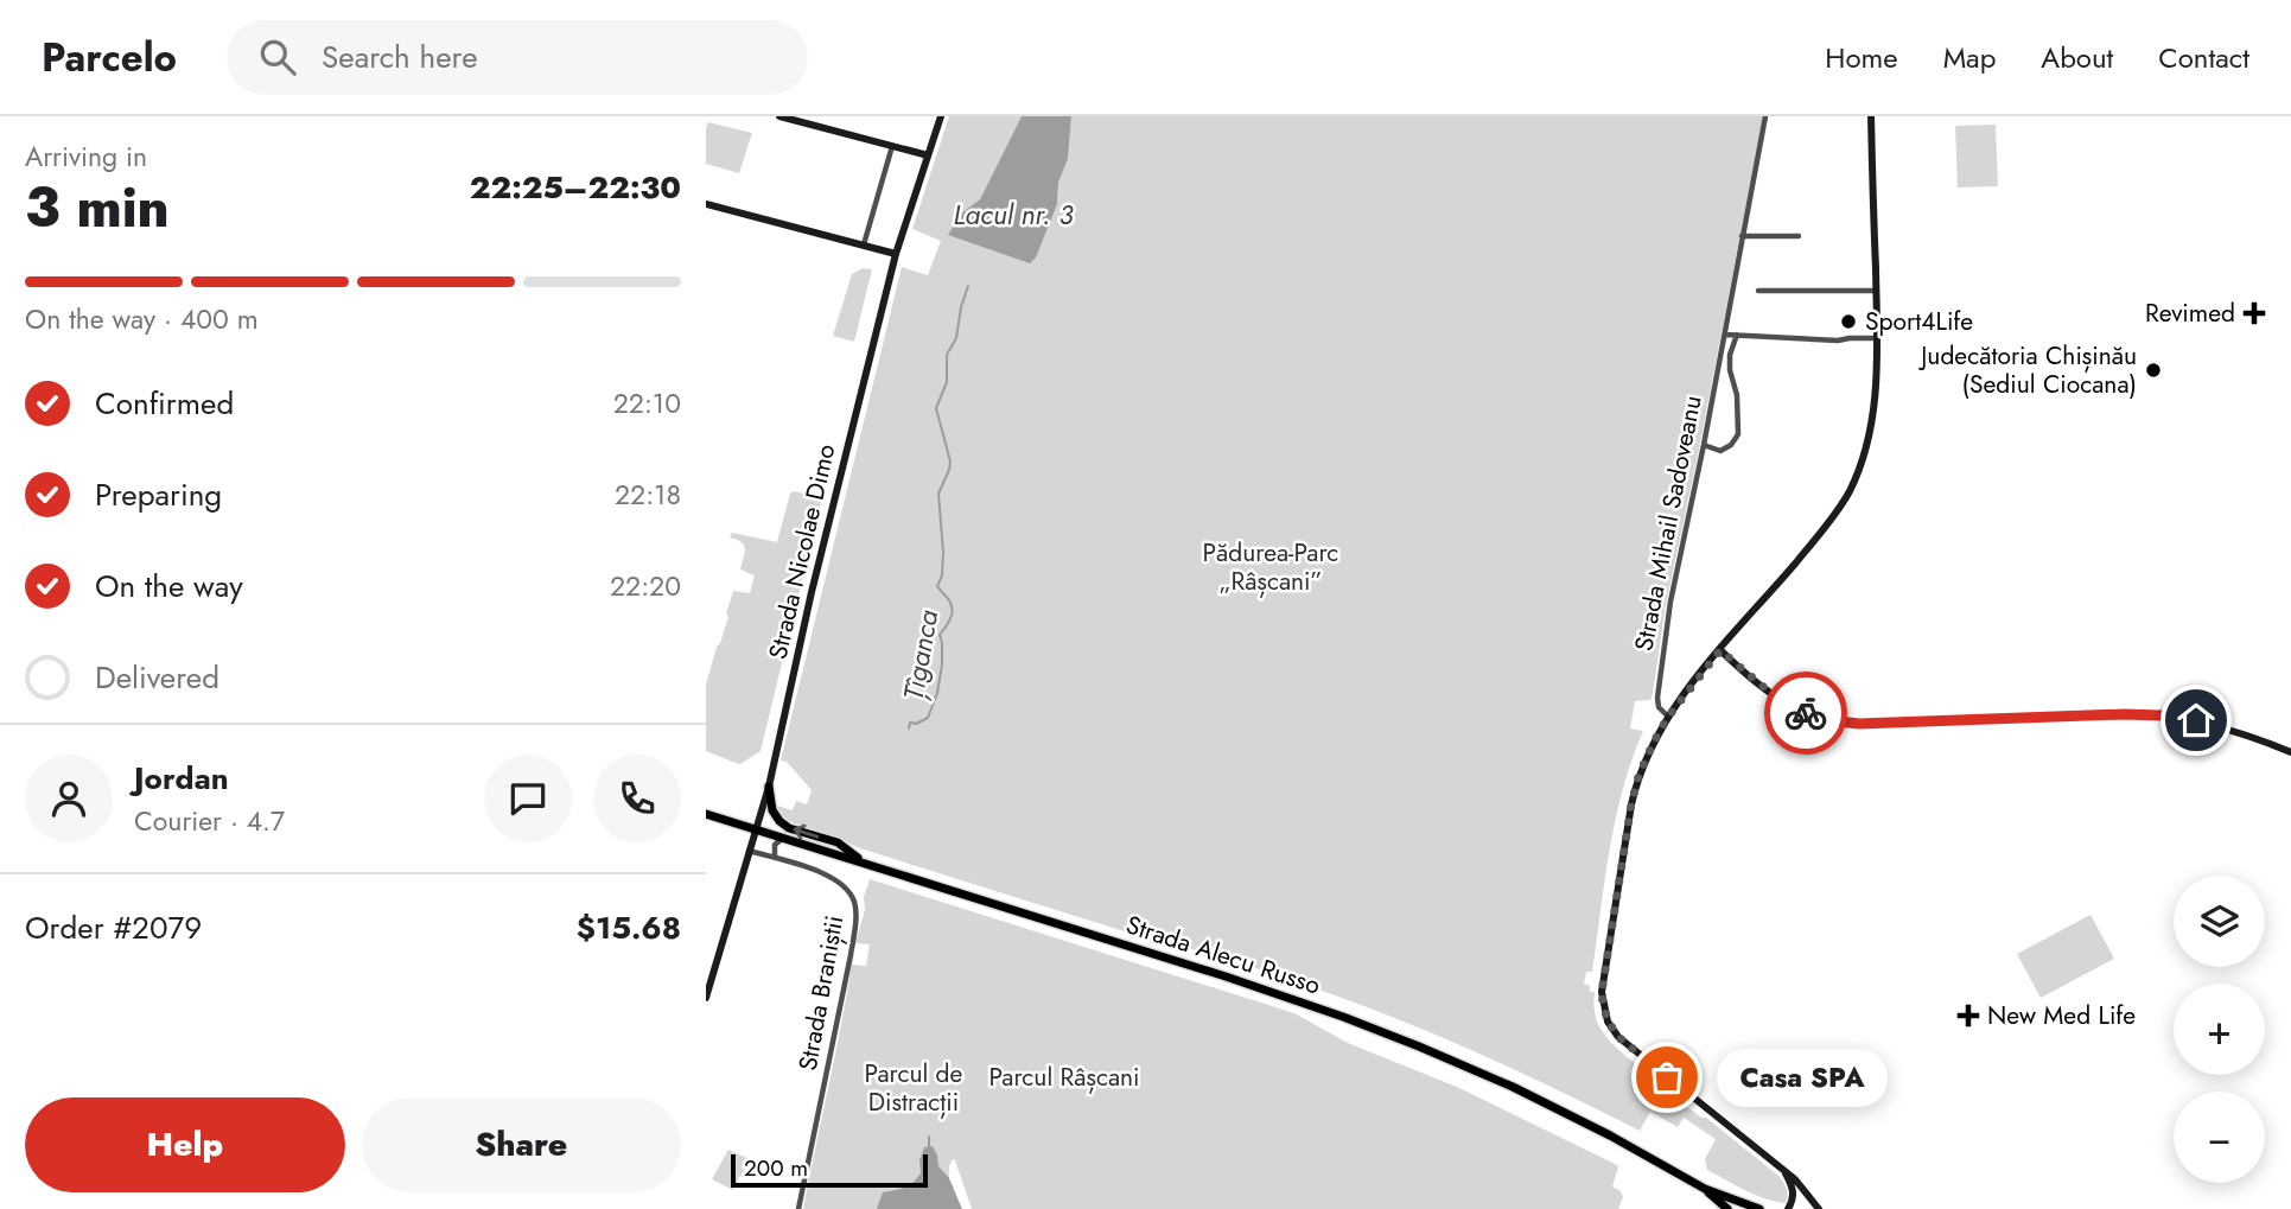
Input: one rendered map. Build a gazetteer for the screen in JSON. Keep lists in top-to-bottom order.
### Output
{
  "streets": {
    "main road": ["Strada Nicolae Dimo", "Strada Alecu Russo"],
    "street": ["Strada Mihail Sadoveanu", "Strada Braniștii"]
  },
  "crossings": [
    ["Strada Nicolae Dimo", "Strada Alecu Russo"],
    ["Strada Nicolae Dimo", "Strada Braniștii"]
  ],
  "water": ["Lacul nr. 3", "Țîganca"],
  "parks": ["Pădurea-Parc „Râșcani”", "Parcul de Distracții", "Parcul Râșcani"],
  "places": {
    "health": ["Revimed", "New Med Life"],
    "other": ["Sport4Life", "Judecătoria Chișinău (Sediul Ciocana)", "Casa SPA"]
  },
  "scale_bar": "200 m",
  "page": {
    "header": "Parcelo",
    "search": "Search here",
    "nav": [
      "Home",
      "Map",
      "About",
      "Contact"
    ],
    "heading": ["3 min", "Arriving in", "22:25–22:30"],
    "panel": [
      "Jordan",
      "Courier · 4.7",
      "Order #2079",
      "$15.68"
    ],
    "bar": "On the way · 400 m",
    "list": [
      ["Confirmed", "22:10"],
      ["Preparing", "22:18"],
      ["On the way", "22:20"],
      "Delivered"
    ],
    "map_buttons": ["+", "−"],
    "bubble": "Casa SPA",
    "buttons": ["Help", "Share"],
    "scale": "200 m"
  }
}
